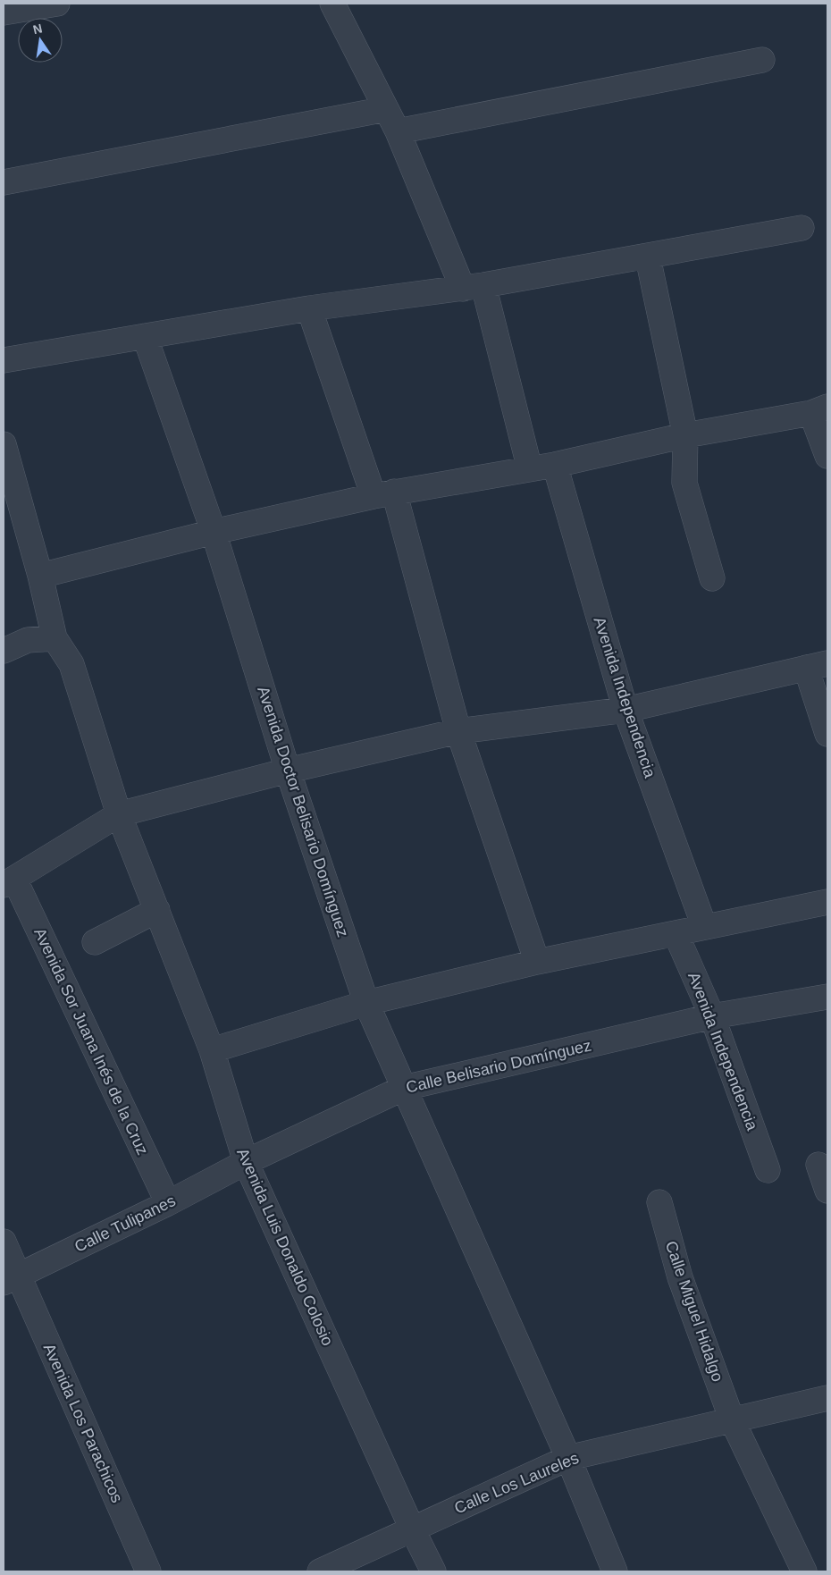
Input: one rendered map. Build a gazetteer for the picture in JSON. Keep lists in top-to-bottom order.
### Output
{
  "streets": {
    "street": [
      "Avenida Independencia",
      "Avenida Doctor Belisario Domínguez",
      "Avenida Sor Juana Inés de la Cruz",
      "Calle Belisario Domínguez",
      "Calle Tulipanes",
      "Avenida Luis Donaldo Colosio",
      "Calle Miguel Hidalgo",
      "Avenida Los Parachicos",
      "Calle Los Laureles"
    ]
  },
  "crossings": [
    ["Avenida Independencia", "Calle Belisario Domínguez"],
    ["Avenida Doctor Belisario Domínguez", "Calle Belisario Domínguez"],
    ["Avenida Doctor Belisario Domínguez", "Calle Los Laureles"],
    ["Avenida Sor Juana Inés de la Cruz", "Calle Tulipanes"],
    ["Calle Belisario Domínguez", "Calle Tulipanes"],
    ["Calle Belisario Domínguez", "Avenida Luis Donaldo Colosio"],
    ["Calle Tulipanes", "Avenida Luis Donaldo Colosio"],
    ["Calle Tulipanes", "Avenida Los Parachicos"],
    ["Avenida Luis Donaldo Colosio", "Calle Los Laureles"],
    ["Calle Miguel Hidalgo", "Calle Los Laureles"]
  ],
  "north": "top"
}
